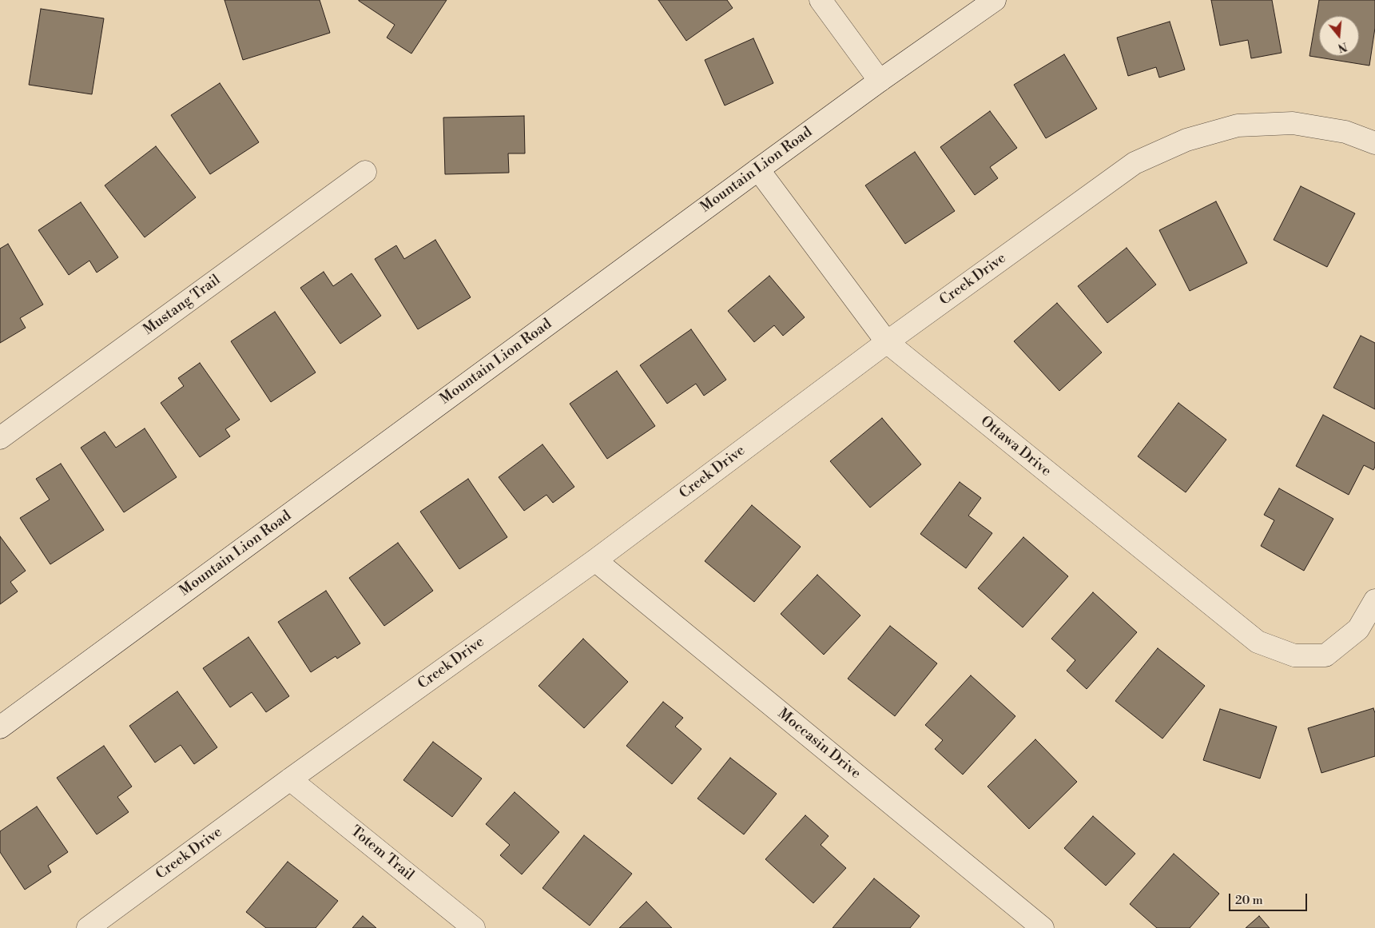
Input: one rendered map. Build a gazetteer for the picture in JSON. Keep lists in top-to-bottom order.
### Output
{
  "streets": {
    "street": [
      "Mountain Lion Road",
      "Creek Drive",
      "Mustang Trail",
      "Ottawa Drive",
      "Moccasin Drive",
      "Totem Trail"
    ]
  },
  "crossings": [
    ["Mountain Lion Road", "Ottawa Drive"],
    ["Creek Drive", "Ottawa Drive"],
    ["Creek Drive", "Moccasin Drive"],
    ["Creek Drive", "Totem Trail"]
  ],
  "scale_bar": "20 m",
  "north": "bottom"
}
